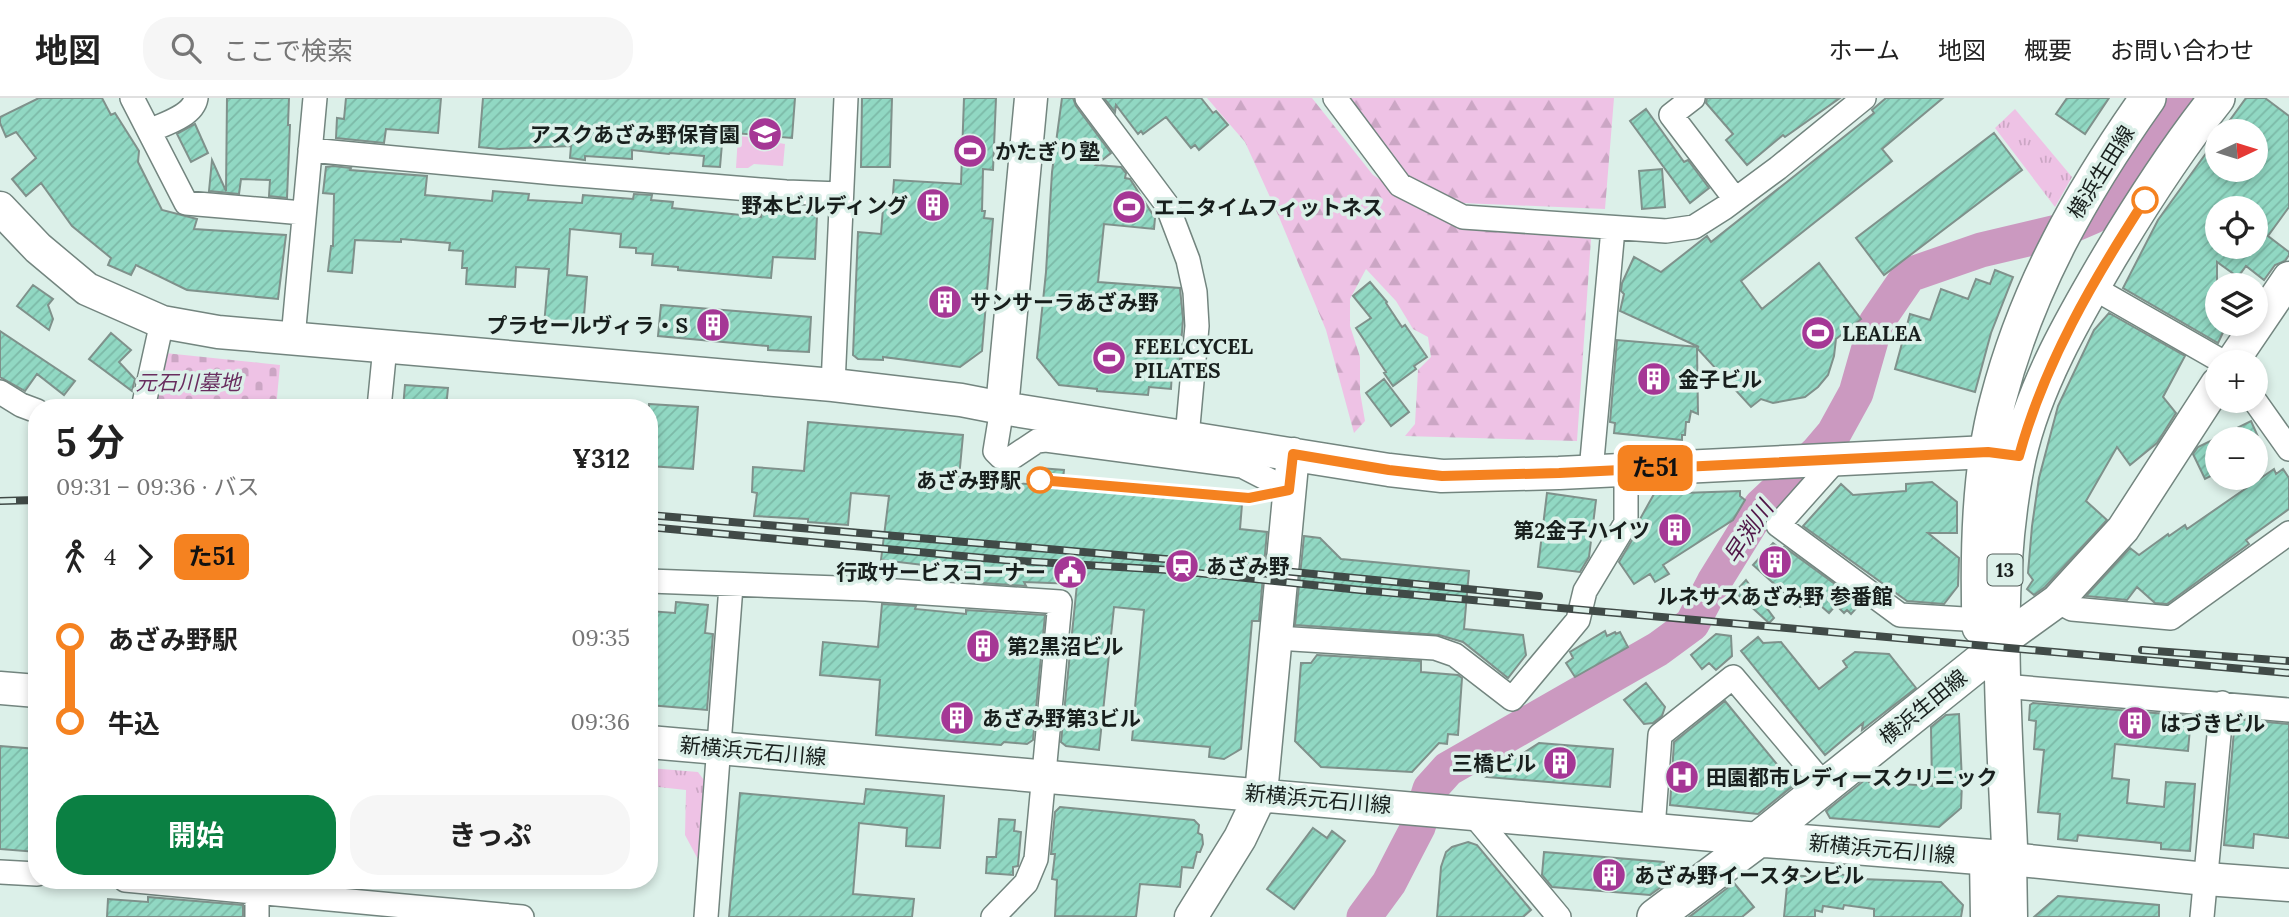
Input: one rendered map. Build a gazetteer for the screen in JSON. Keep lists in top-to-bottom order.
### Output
{
  "streets": {
    "main road": ["横浜生田線", "13", "新横浜元石川線"]
  },
  "crossings": [
    ["横浜生田線", "13"],
    ["横浜生田線", "新横浜元石川線"],
    ["13", "新横浜元石川線"]
  ],
  "water": ["早渕川"],
  "parks": ["元石川墓地"],
  "places": {
    "school or university": ["アスクあざみ野保育園"],
    "sports": [
      "かたぎり塾",
      "エニタイムフィットネス",
      "LEALEA",
      "FEELCYCEL PILATES"
    ],
    "building": [
      "野本ビルディング",
      "サンサーラあざみ野",
      "プラセールヴィラ・S",
      "金子ビル",
      "第2金子ハイツ",
      "ルネサスあざみ野 参番館",
      "第2黒沼ビル",
      "あざみ野第3ビル",
      "はづきビル",
      "三橋ビル",
      "あざみ野イースタンビル"
    ],
    "other": ["あざみ野駅"],
    "station": ["あざみ野"],
    "public building": ["行政サービスコーナー"],
    "hospital": ["田園都市レディースクリニック"]
  },
  "lines": ["bus line た51"],
  "north": "right",
  "page": {
    "header": "地図",
    "search": "ここで検索",
    "nav": [
      "ホーム",
      "地図",
      "概要",
      "お問い合わせ"
    ],
    "on_map": "た51",
    "map_buttons": ["+", "−"],
    "heading": ["5 分", "09:31 – 09:36 · バス", "¥312"],
    "legs": ["4", "た51"],
    "list": [
      {
        "name": "あざみ野駅",
        "value": "09:35"
      },
      {
        "name": "牛込",
        "value": "09:36"
      }
    ],
    "buttons": ["開始", "きっぷ"]
  }
}
